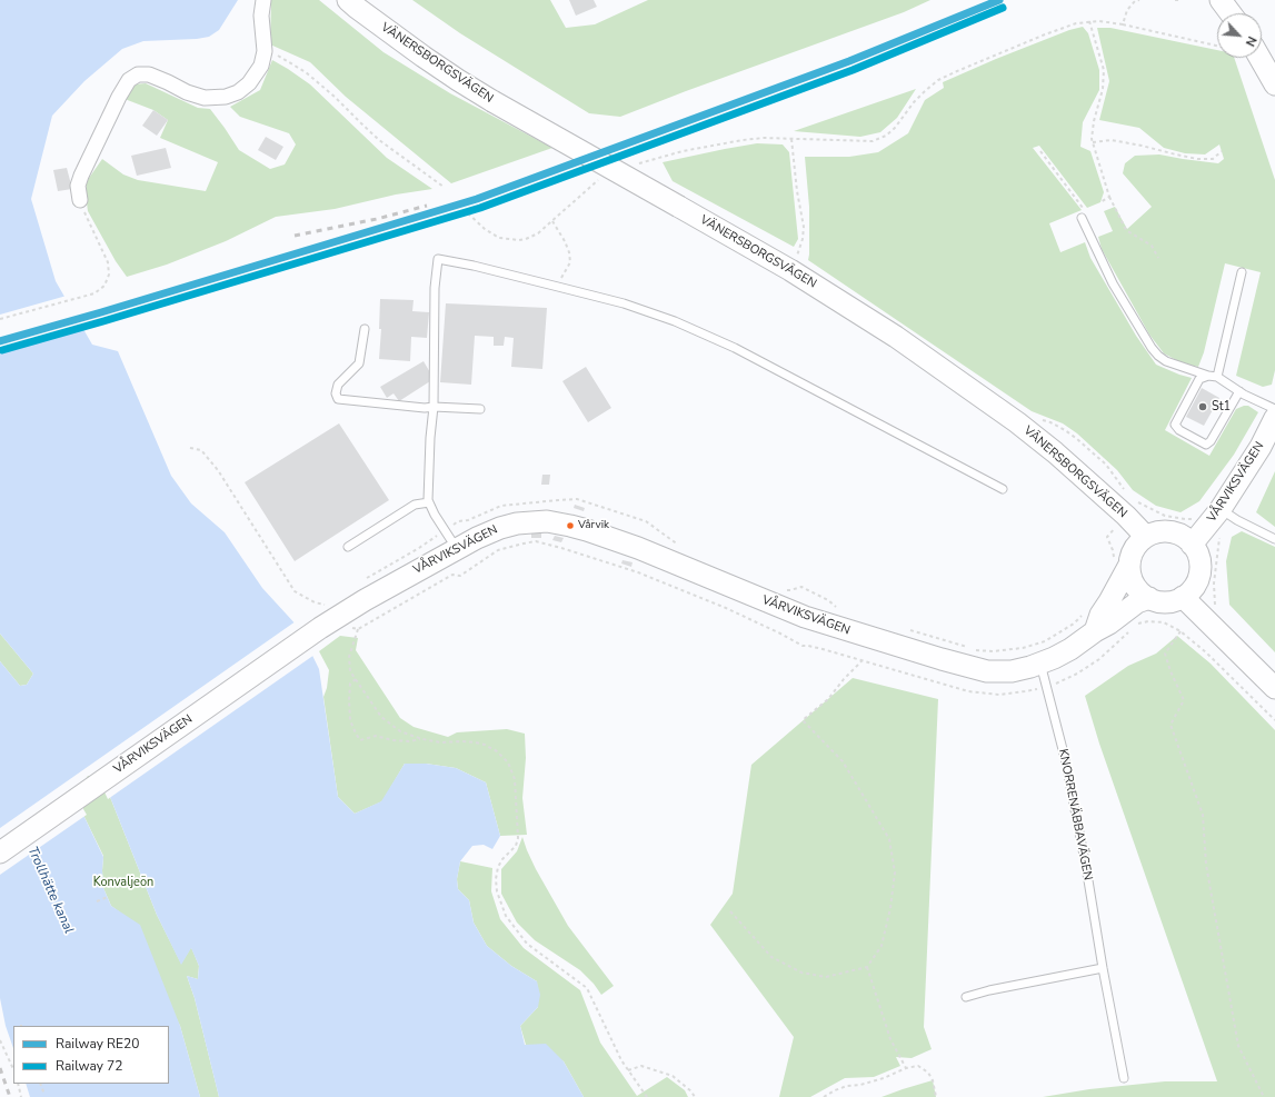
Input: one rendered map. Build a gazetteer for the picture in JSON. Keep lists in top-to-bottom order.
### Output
{
  "streets": {
    "street": ["VÄNERSBORGSVÄGEN", "VÅRVIKSVÄGEN"],
    "lane": ["KNORRENÄBBAVÄGEN"]
  },
  "crossings": [
    ["VÄNERSBORGSVÄGEN", "VÅRVIKSVÄGEN"],
    ["VÅRVIKSVÄGEN", "KNORRENÄBBAVÄGEN"]
  ],
  "water": ["Trollhätte kanal"],
  "parks": ["Konvaljeön"],
  "places": ["St1", "Vårvik"],
  "lines": ["rail line RE20", "rail line 72"],
  "legend": ["Railway RE20", "Railway 72"],
  "north": "bottom right"
}
